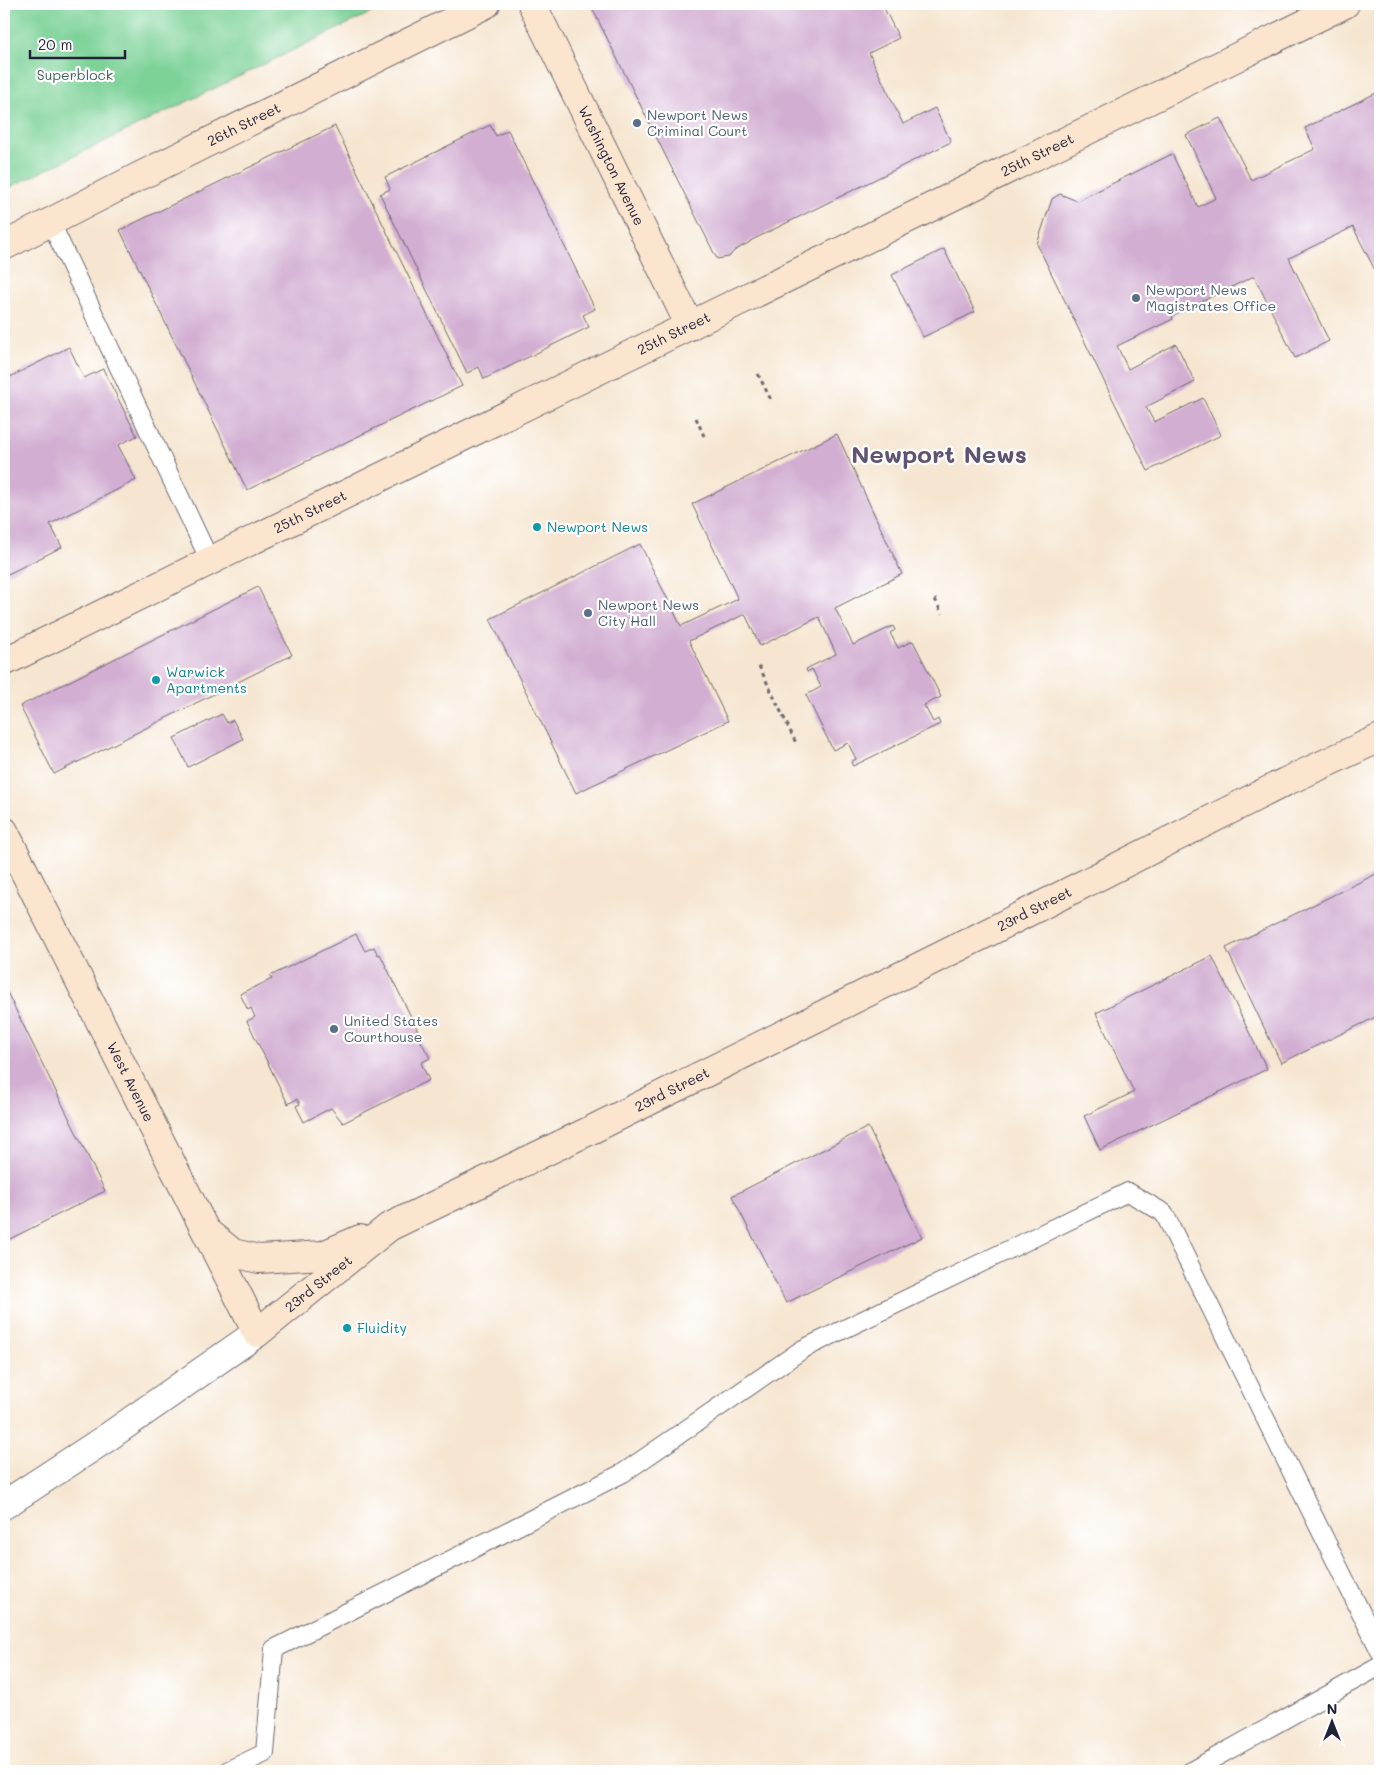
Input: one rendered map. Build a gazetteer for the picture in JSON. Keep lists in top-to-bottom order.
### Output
{
  "streets": {
    "street": [
      "26th Street",
      "25th Street",
      "Washington Avenue",
      "23rd Street",
      "West Avenue"
    ]
  },
  "crossings": [
    ["25th Street", "Washington Avenue"],
    ["23rd Street", "West Avenue"]
  ],
  "districts": ["Newport News"],
  "parks": ["Superblock"],
  "places": [
    "Newport News Criminal Court",
    "Newport News Magistrates Office",
    "Newport News",
    "Newport News City Hall",
    "Warwick Apartments",
    "United States Courthouse",
    "Fluidity"
  ],
  "scale_bar": "20 m",
  "north": "top"
}
